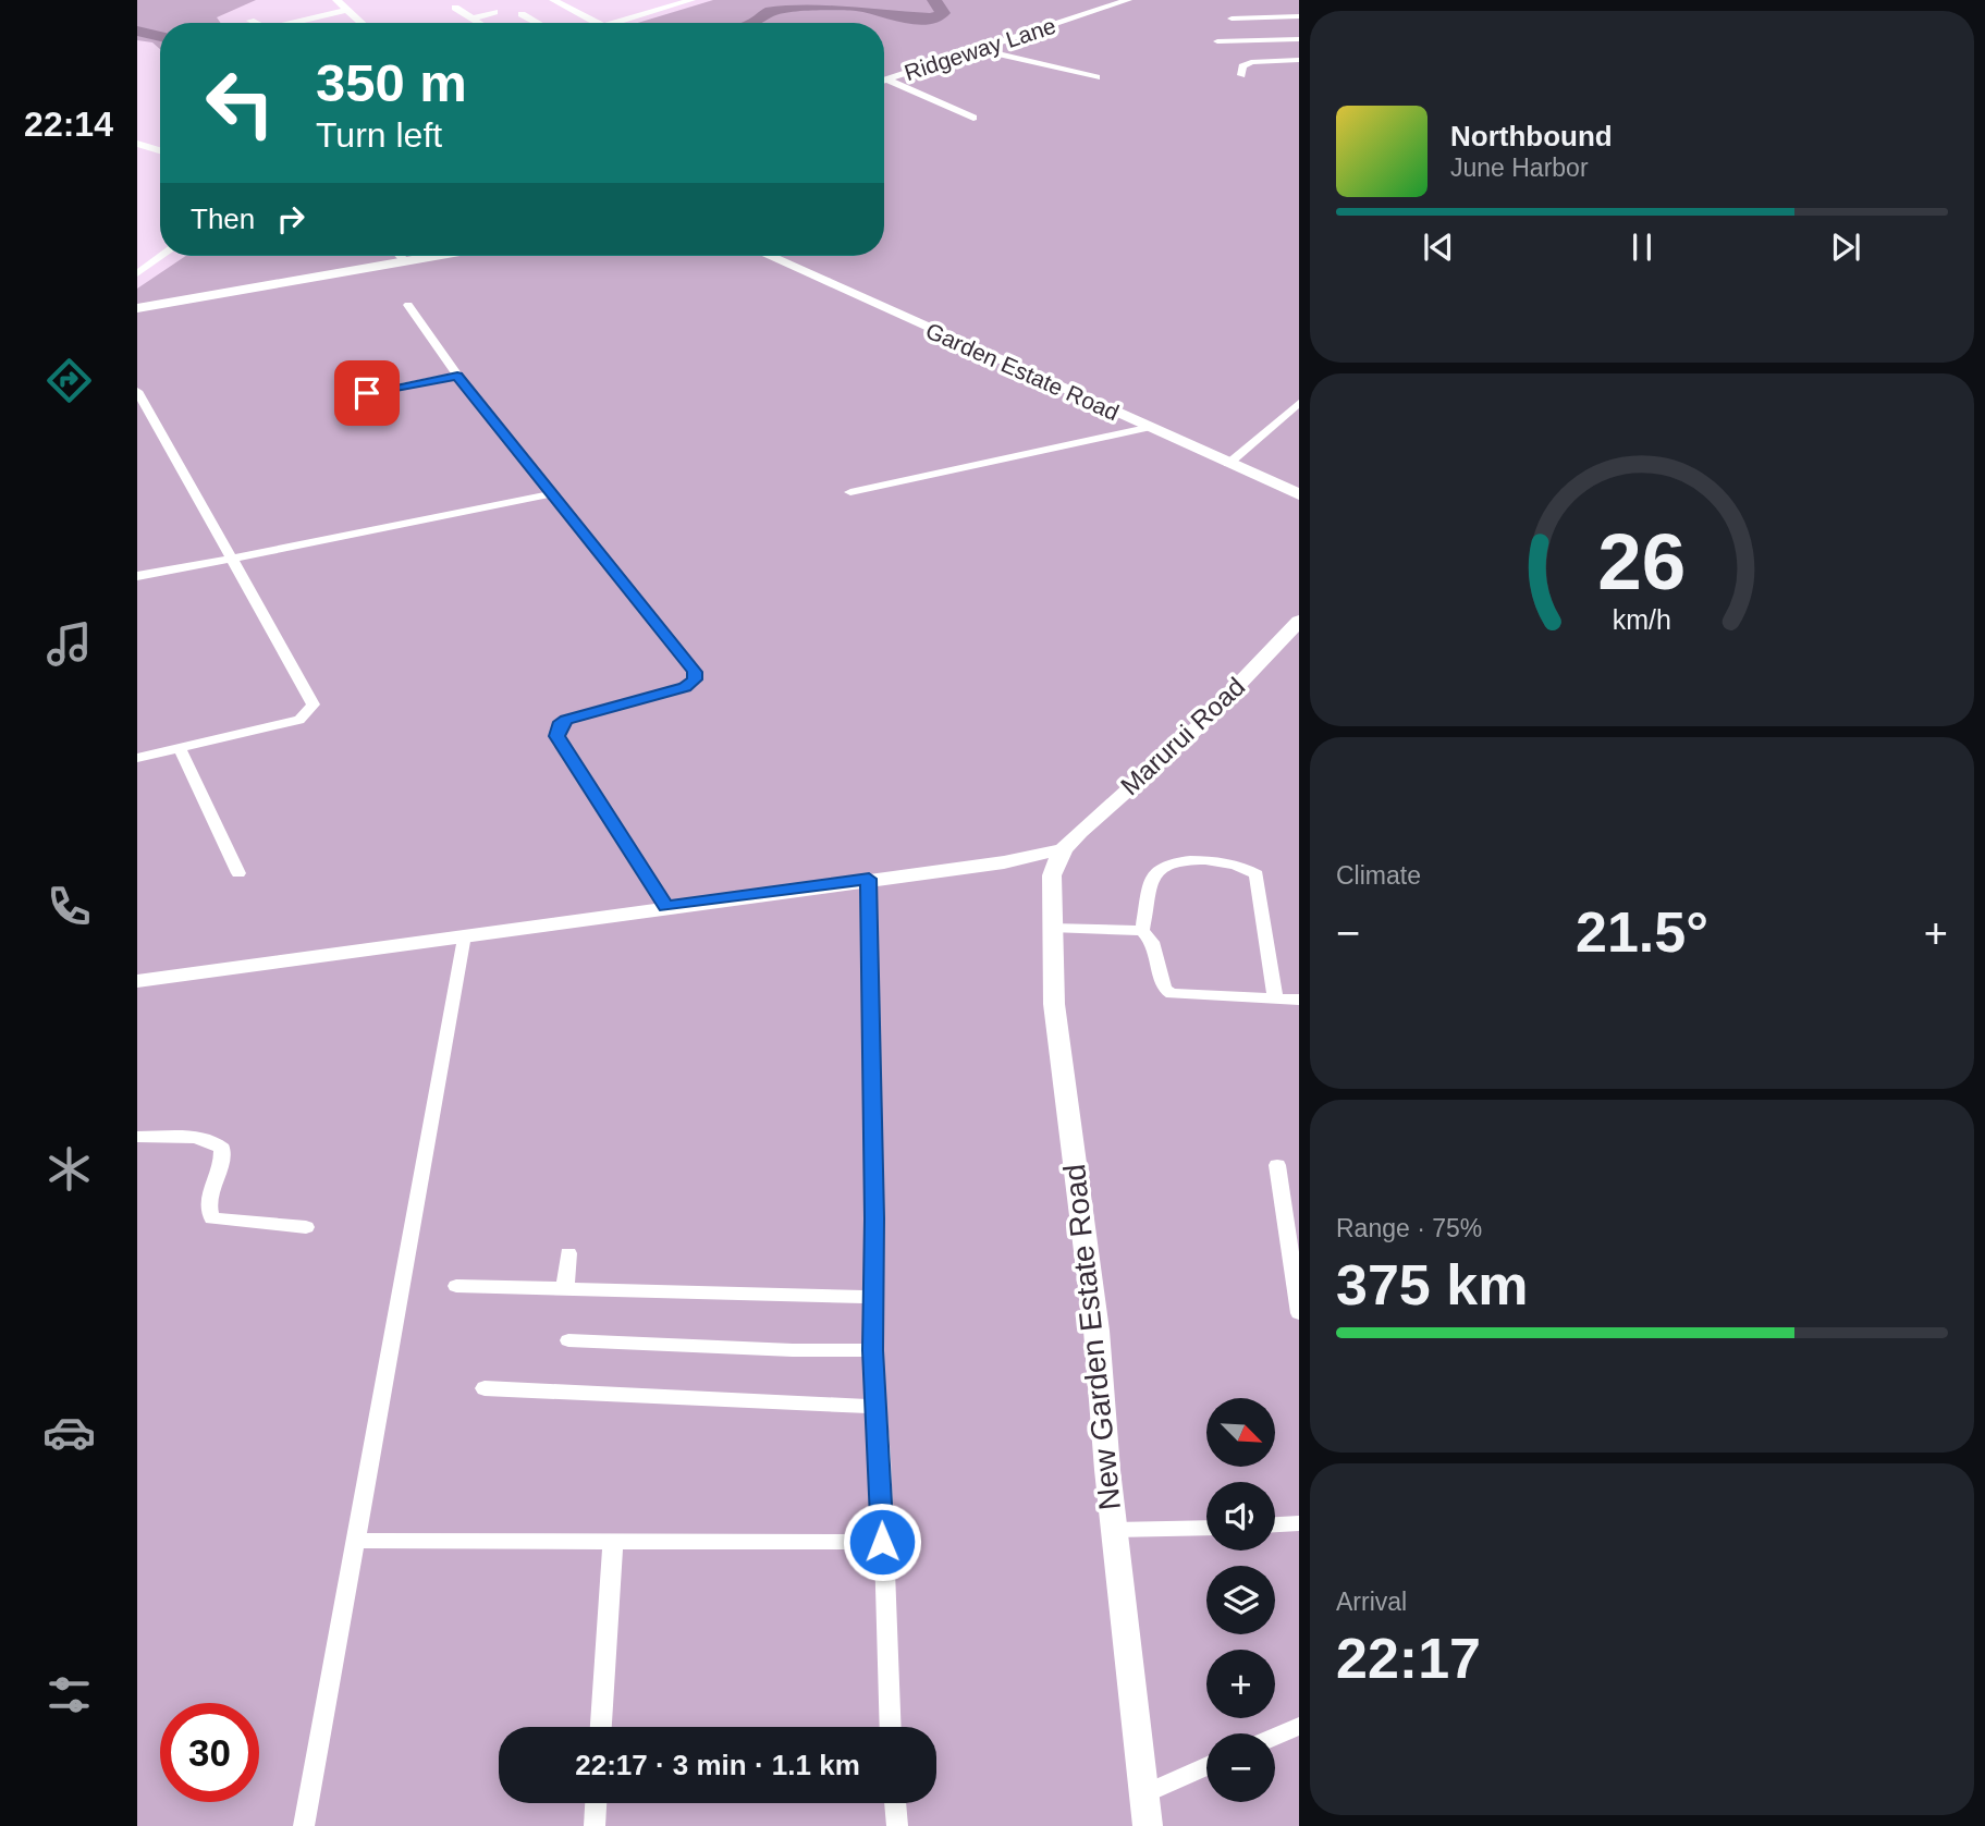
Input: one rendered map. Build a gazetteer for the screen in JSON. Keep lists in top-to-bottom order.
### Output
{
  "streets": {
    "street": [
      "Ridgeway Lane",
      "Garden Estate Road",
      "Marurui Road",
      "New Garden Estate Road"
    ]
  },
  "crossings": [
    ["Marurui Road", "New Garden Estate Road"]
  ],
  "north": "bottom right",
  "page": {
    "tabs": "22:14",
    "turn": ["350 m", "Turn left"],
    "song": ["Northbound", "June Harbor"],
    "then": "Then",
    "tile": [
      "Climate",
      ["Range · 75%", "375 km"],
      ["Arrival", "22:17"]
    ],
    "heat": ["−", "21.5°", "+"],
    "map_buttons": ["+", "−"],
    "limit": "30",
    "trip": "22:17 · 3 min · 1.1 km",
    "gauge": ["26", "km/h"]
  }
}
